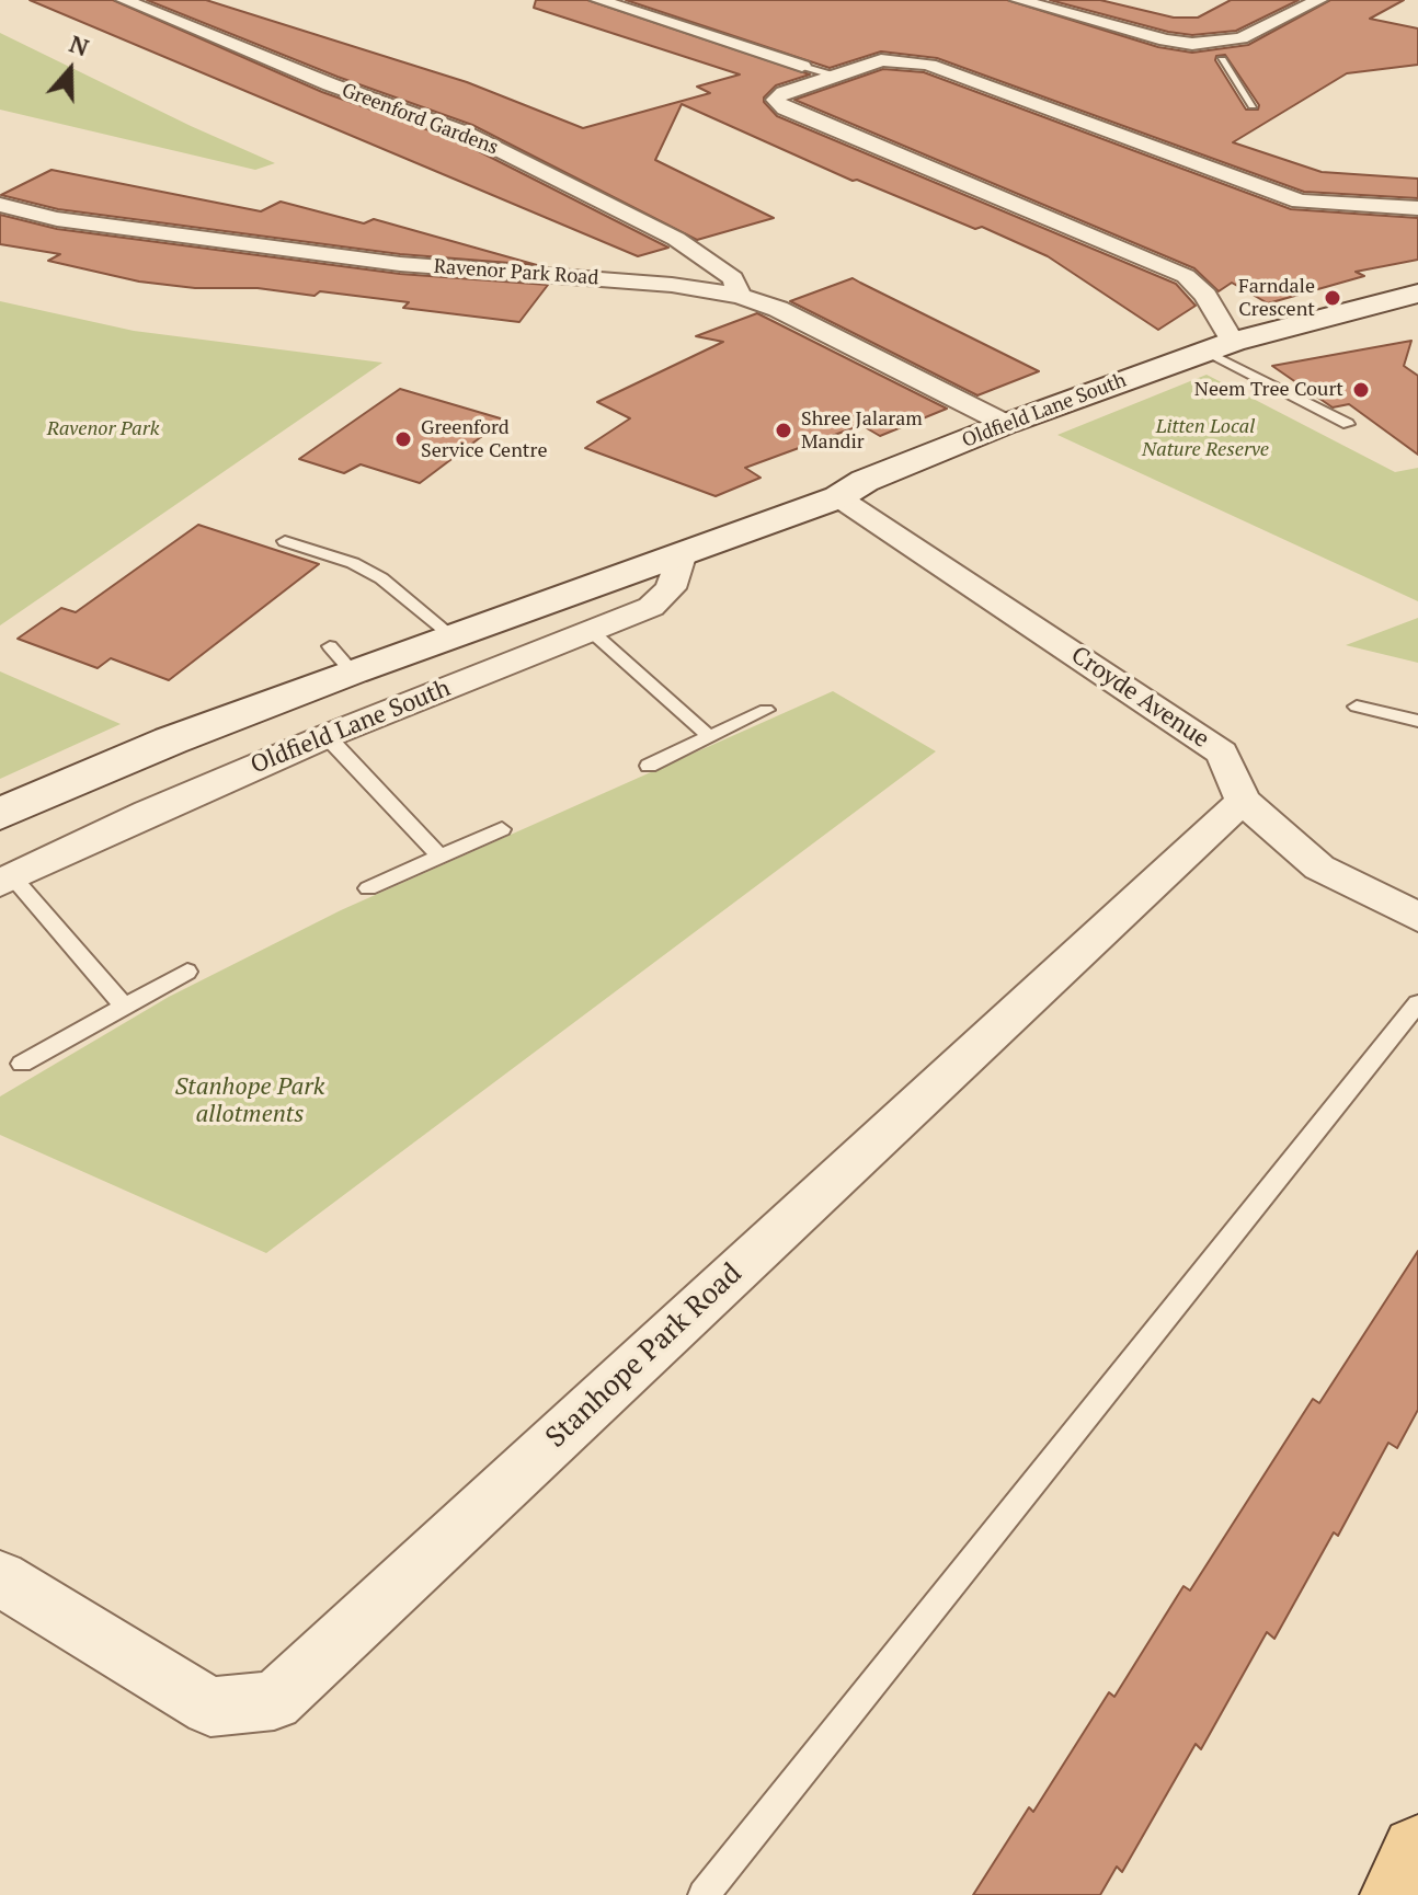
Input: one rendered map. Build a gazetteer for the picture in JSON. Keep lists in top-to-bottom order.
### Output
{
  "streets": {
    "street": [
      "Greenford Gardens",
      "Ravenor Park Road",
      "Oldfield Lane South",
      "Croyde Avenue",
      "Stanhope Park Road"
    ]
  },
  "crossings": [
    ["Greenford Gardens", "Ravenor Park Road"],
    ["Ravenor Park Road", "Oldfield Lane South"],
    ["Oldfield Lane South", "Croyde Avenue"],
    ["Croyde Avenue", "Stanhope Park Road"]
  ],
  "parks": ["Litten Local Nature Reserve", "Ravenor Park", "Stanhope Park allotments"],
  "places": [
    "Farndale Crescent",
    "Neem Tree Court",
    "Shree Jalaram Mandir",
    "Greenford Service Centre"
  ],
  "north": "top"
}
